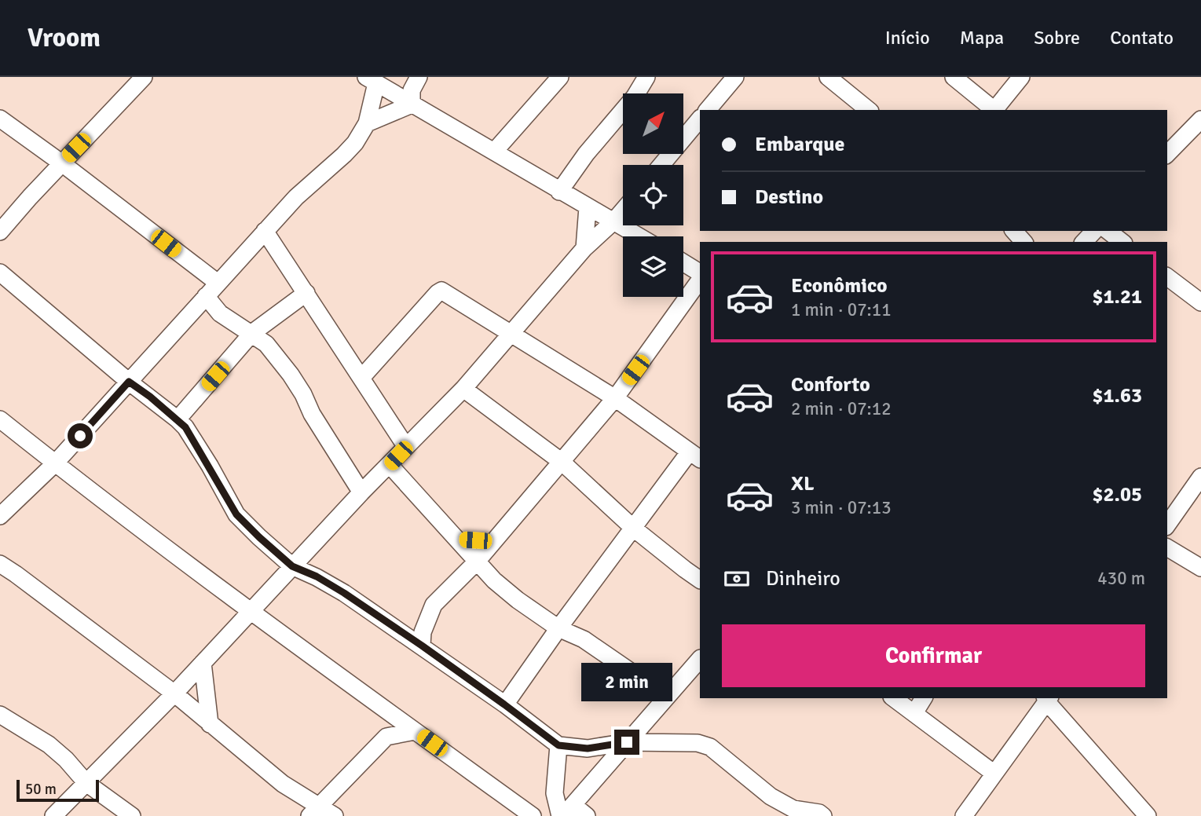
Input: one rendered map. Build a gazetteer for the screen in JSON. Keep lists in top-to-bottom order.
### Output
{
  "scale_bar": "50 m",
  "north": "top right",
  "page": {
    "header": "Vroom",
    "nav": [
      "Início",
      "Mapa",
      "Sobre",
      "Contato"
    ],
    "banner": ["Embarque", "Destino"],
    "list": [
      {
        "name": "Econômico",
        "note": "1 min · 07:11",
        "value": "$1.21"
      },
      {
        "name": "Conforto",
        "note": "2 min · 07:12",
        "value": "$1.63"
      },
      {
        "name": "XL",
        "note": "3 min · 07:13",
        "value": "$2.05"
      }
    ],
    "pay": ["Dinheiro", "430 m"],
    "buttons": "Confirmar",
    "bubble": "2 min",
    "scale": "50 m"
  }
}
